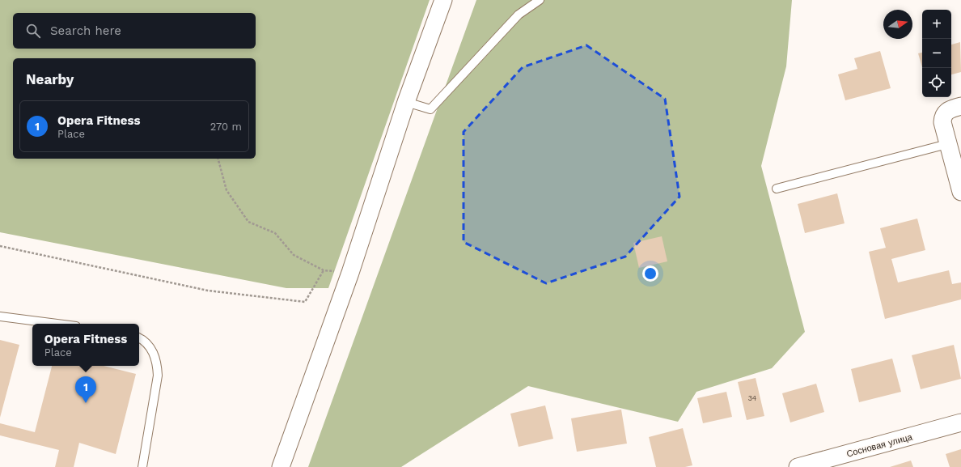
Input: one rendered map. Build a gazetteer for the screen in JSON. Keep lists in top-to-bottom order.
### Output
{
  "streets": {
    "street": ["Сосновая улица"]
  },
  "house_numbers": ["34"],
  "north": "right",
  "page": {
    "map_buttons": ["+", "−"],
    "search": "Search here",
    "heading": "Nearby",
    "list": [
      {
        "mark": "1",
        "name": "Opera Fitness",
        "note": "Place",
        "value": "270 m"
      }
    ],
    "popup": ["Opera Fitness", "Place"],
    "pins": "1"
  }
}
